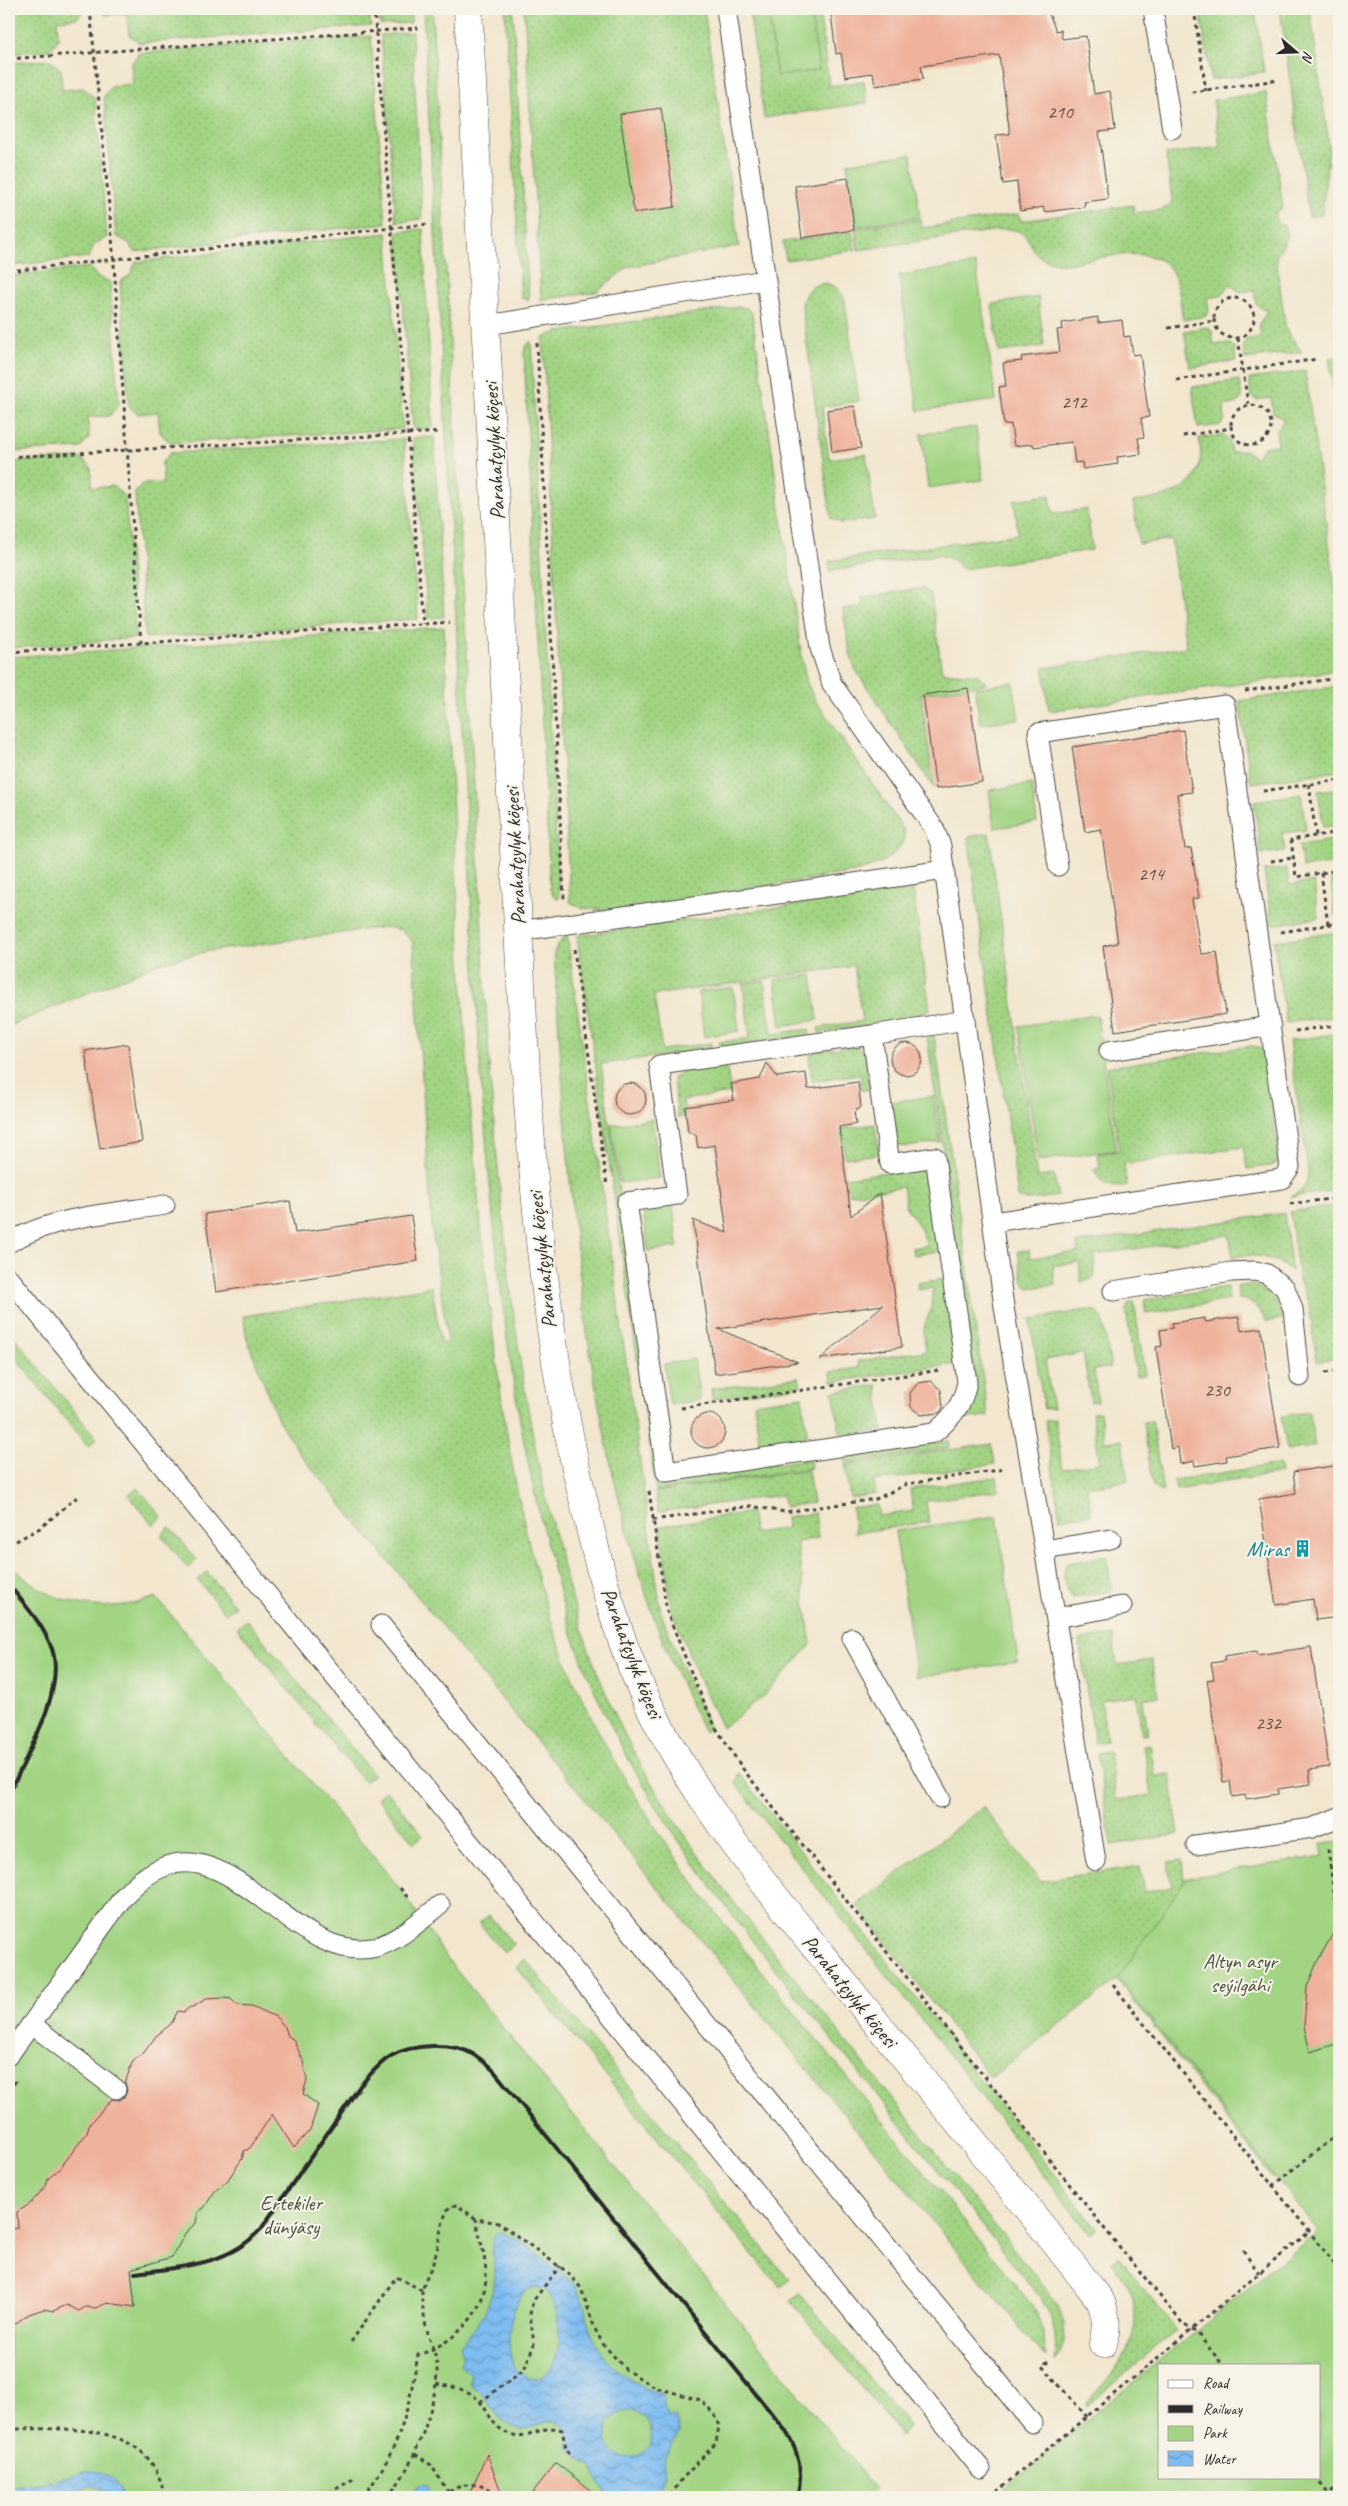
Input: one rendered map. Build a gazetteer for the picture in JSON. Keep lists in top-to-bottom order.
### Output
{
  "streets": {
    "street": ["Parahatçylyk köçesi"]
  },
  "parks": ["Altyn asyr seýilgähi", "Ertekiler dünýäsy"],
  "places": {
    "building": ["Miras"]
  },
  "house_numbers": [
    "210",
    "212",
    "214",
    "230",
    "232"
  ],
  "legend": [
    "Road",
    "Railway",
    "Park",
    "Water"
  ],
  "north": "right"
}
